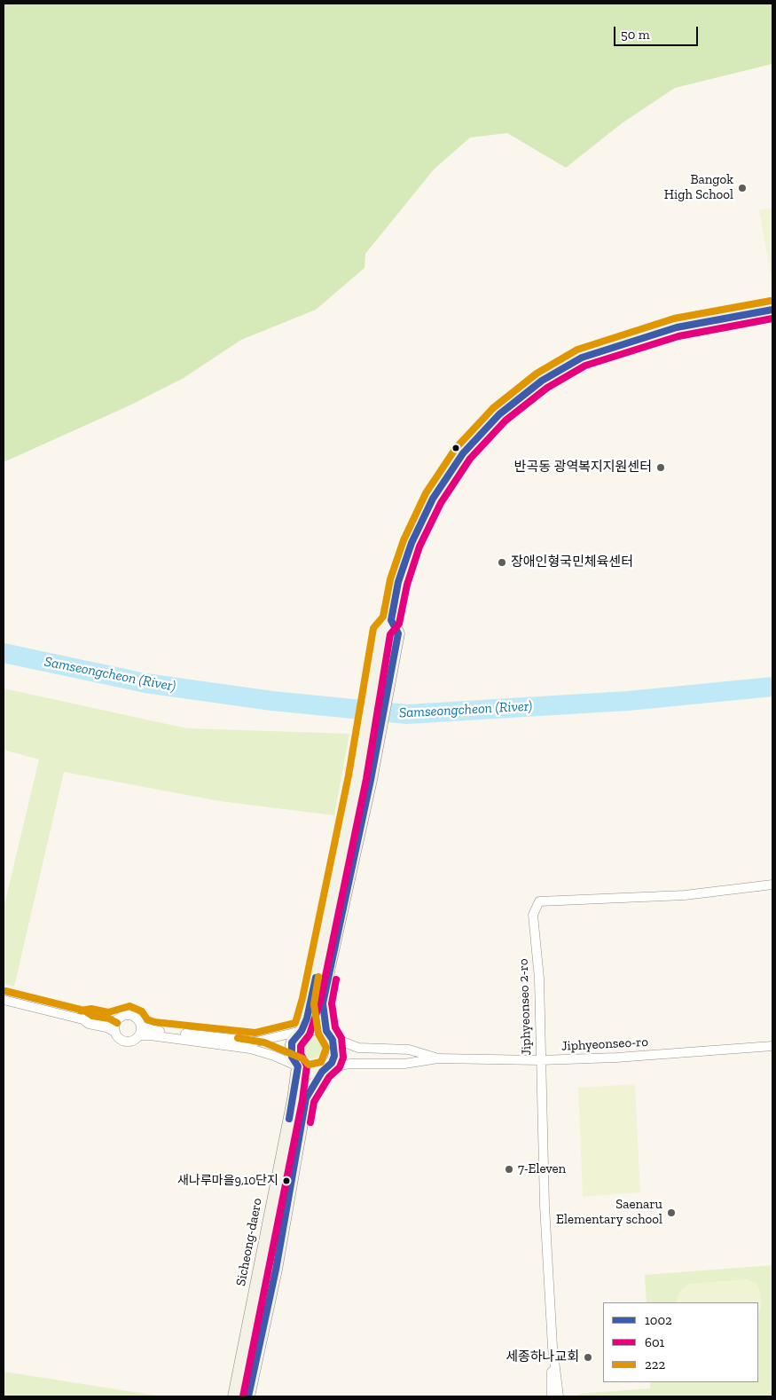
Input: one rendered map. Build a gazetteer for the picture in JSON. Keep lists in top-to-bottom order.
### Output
{
  "streets": {
    "street": ["Jiphyeonseo 2-ro", "Jiphyeonseo-ro", "Sicheong-daero"]
  },
  "crossings": [
    ["Jiphyeonseo 2-ro", "Jiphyeonseo-ro"],
    ["Jiphyeonseo-ro", "Sicheong-daero"]
  ],
  "water": ["Samseongcheon (River)"],
  "places": [
    "Bangok High School",
    "반곡동 광역복지지원센터",
    "장애인형국민체육센터",
    "7-Eleven",
    "새나루마을9,10단지",
    "Saenaru Elementary school",
    "세종하나교회"
  ],
  "lines": ["transit line 222", "transit line 1002", "transit line 601"],
  "legend": ["1002", "601", "222"],
  "scale_bar": "50 m"
}
